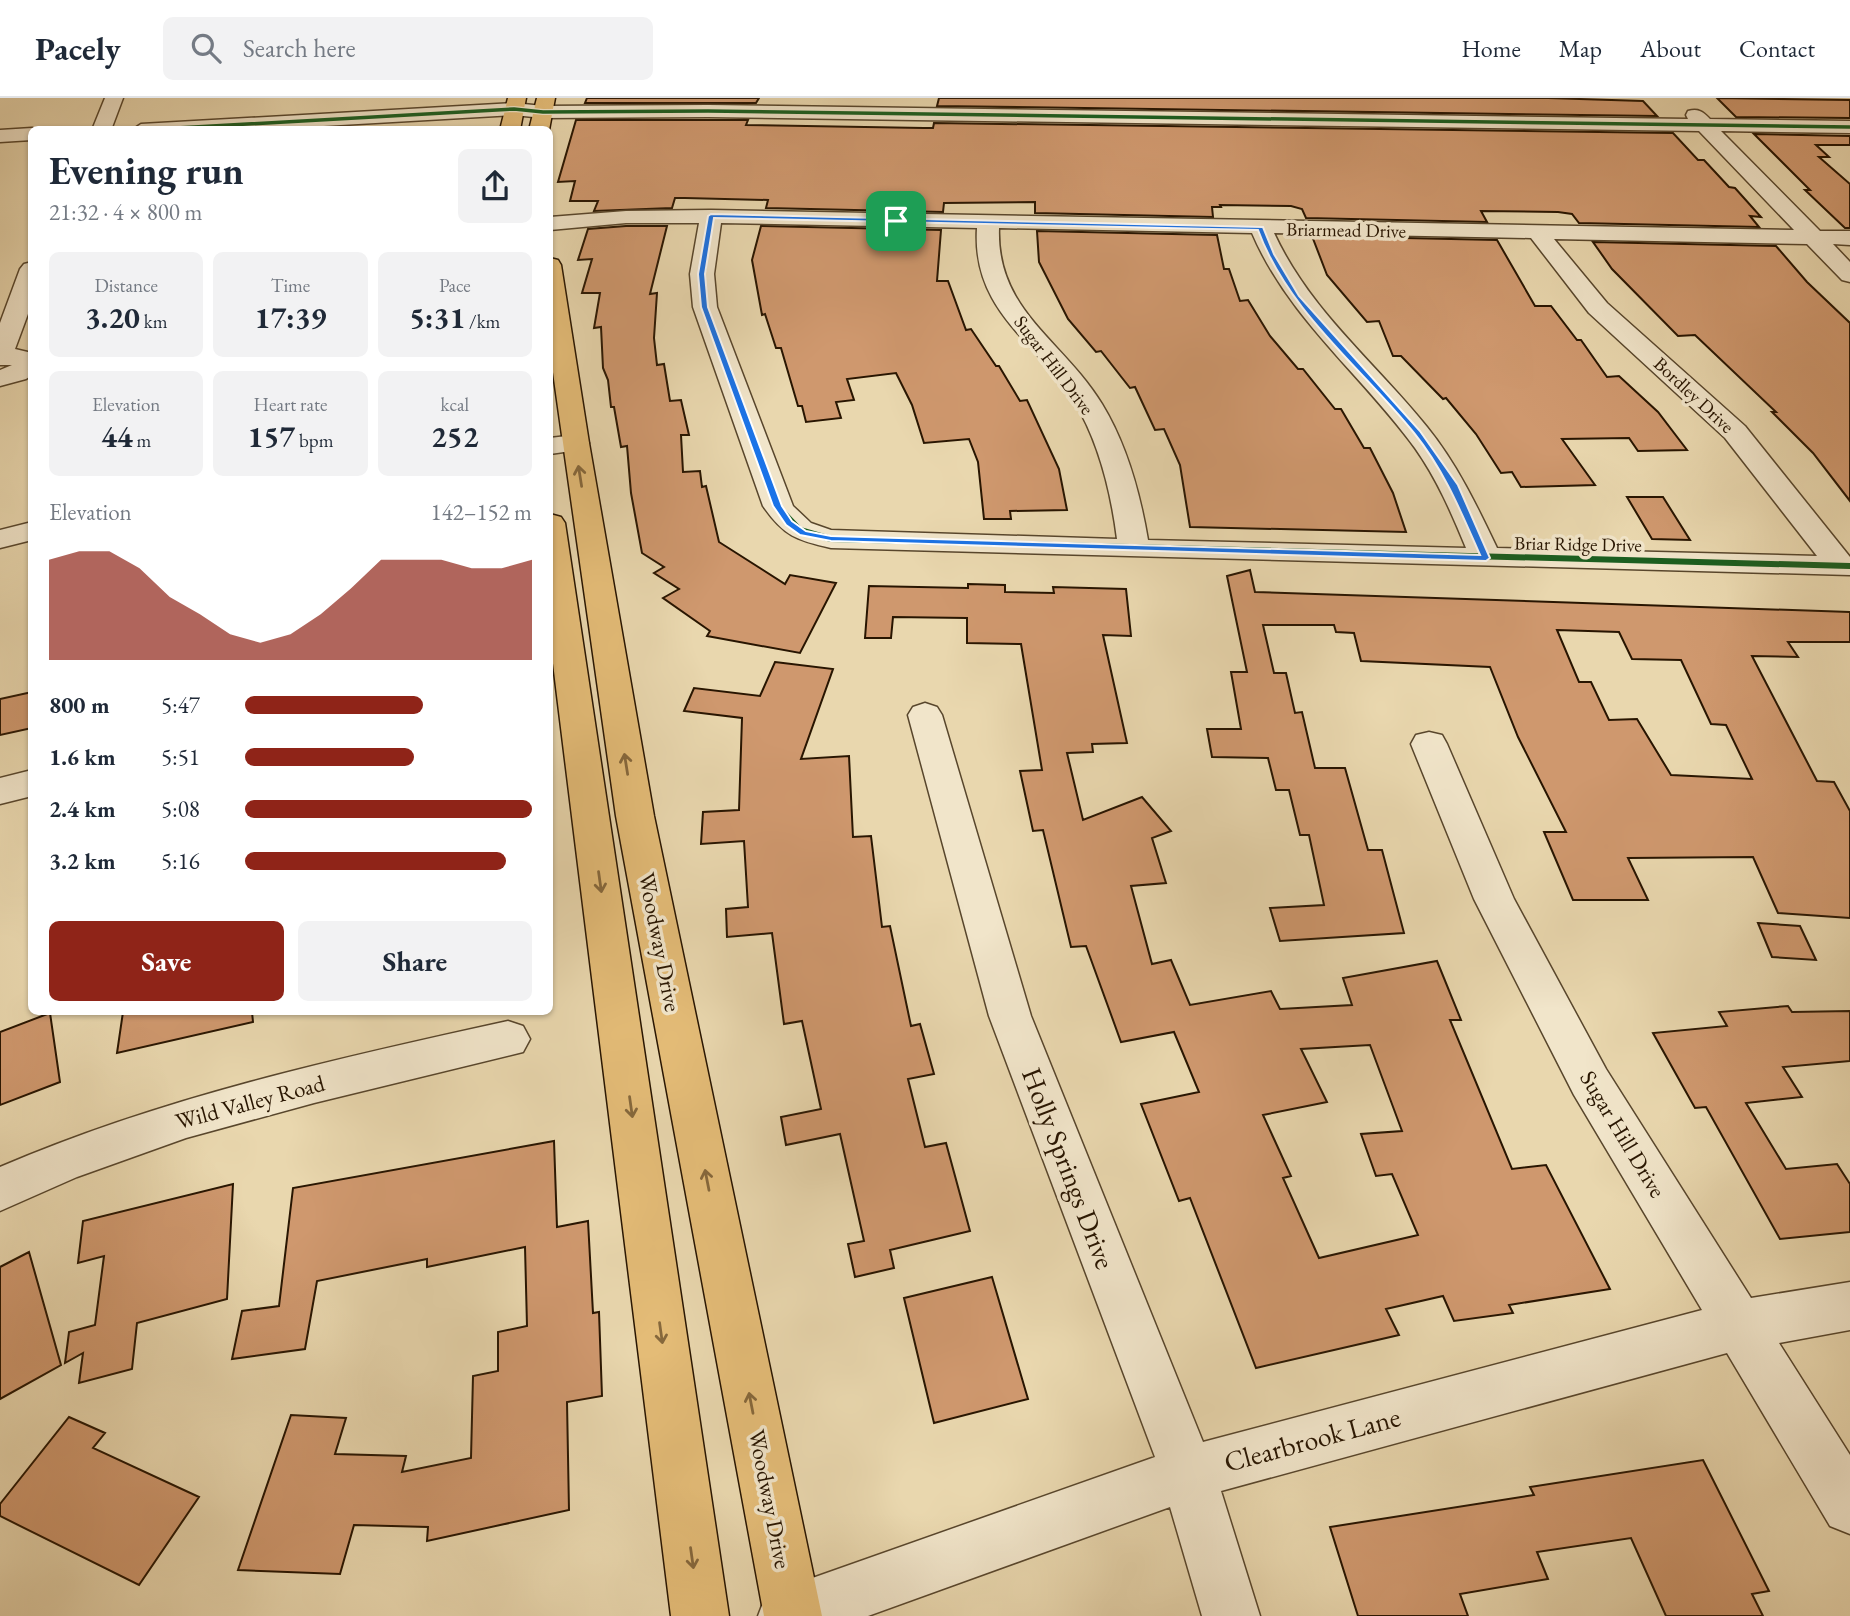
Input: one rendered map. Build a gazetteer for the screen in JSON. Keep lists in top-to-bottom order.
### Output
{
  "streets": {
    "main road": ["Woodway Drive"],
    "street": [
      "Briarmead Drive",
      "Sugar Hill Drive",
      "Bordley Drive",
      "Briar Ridge Drive",
      "Wild Valley Road",
      "Holly Springs Drive",
      "Clearbrook Lane"
    ]
  },
  "crossings": [
    ["Briarmead Drive", "Sugar Hill Drive"],
    ["Briarmead Drive", "Bordley Drive"],
    ["Briarmead Drive", "Briar Ridge Drive"],
    ["Sugar Hill Drive", "Briar Ridge Drive"],
    ["Sugar Hill Drive", "Clearbrook Lane"],
    ["Bordley Drive", "Briar Ridge Drive"],
    ["Woodway Drive", "Clearbrook Lane"],
    ["Holly Springs Drive", "Clearbrook Lane"]
  ],
  "page": {
    "header": "Pacely",
    "search": "Search here",
    "nav": [
      "Home",
      "Map",
      "About",
      "Contact"
    ],
    "heading": ["Evening run", "21:32 · 4 × 800 m"],
    "stats": [
      ["Distance", "3.20 km"],
      ["Time", "17:39"],
      ["Pace", "5:31 /km"],
      ["Elevation", "44 m"],
      ["Heart rate", "157 bpm"],
      ["kcal", "252"]
    ],
    "chart": ["Elevation", "142–152 m"],
    "list": [
      {
        "name": "800 m",
        "note": "5:47"
      },
      {
        "name": "1.6 km",
        "note": "5:51"
      },
      {
        "name": "2.4 km",
        "note": "5:08"
      },
      {
        "name": "3.2 km",
        "note": "5:16"
      }
    ],
    "buttons": ["Save", "Share"]
  }
}
